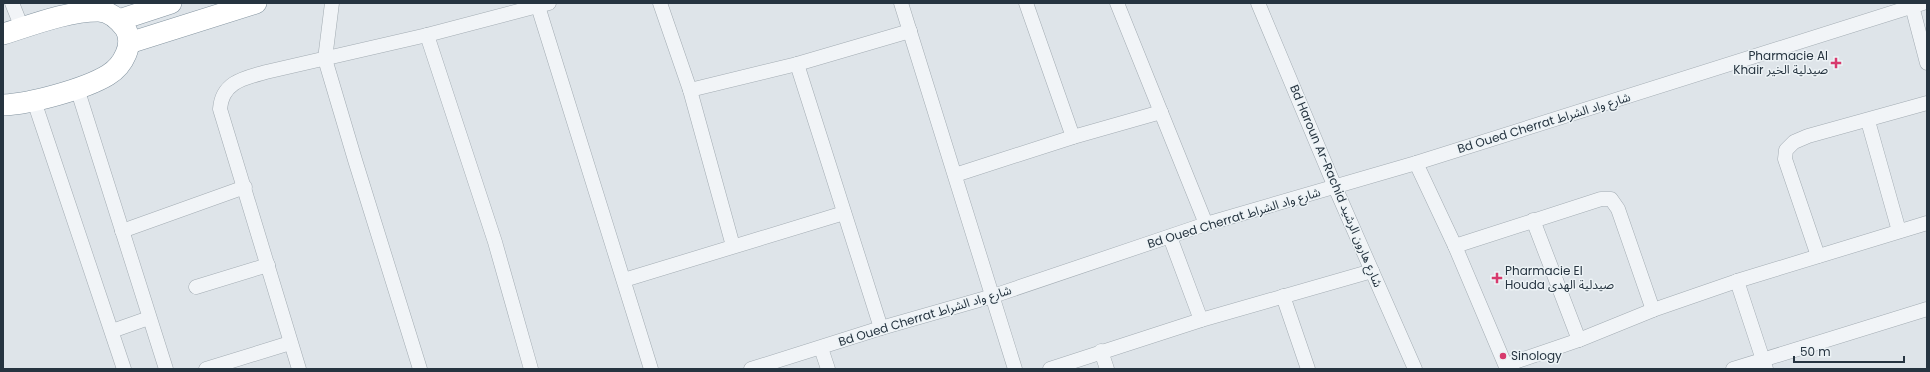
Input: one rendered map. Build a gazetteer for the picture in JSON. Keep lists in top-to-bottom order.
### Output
{
  "streets": {
    "street": ["Bd Oued Cherrat شارع واد الشراط", "Bd Haroun Ar-Rachid شارع هارون الرشيد"]
  },
  "crossings": [
    ["Bd Oued Cherrat شارع واد الشراط", "Bd Haroun Ar-Rachid شارع هارون الرشيد"]
  ],
  "places": {
    "health": ["Pharmacie Al Khair صيدلية الخير", "Pharmacie El Houda صيدلية الهدى"],
    "other": ["Sinology"]
  },
  "scale_bar": "50 m"
}
